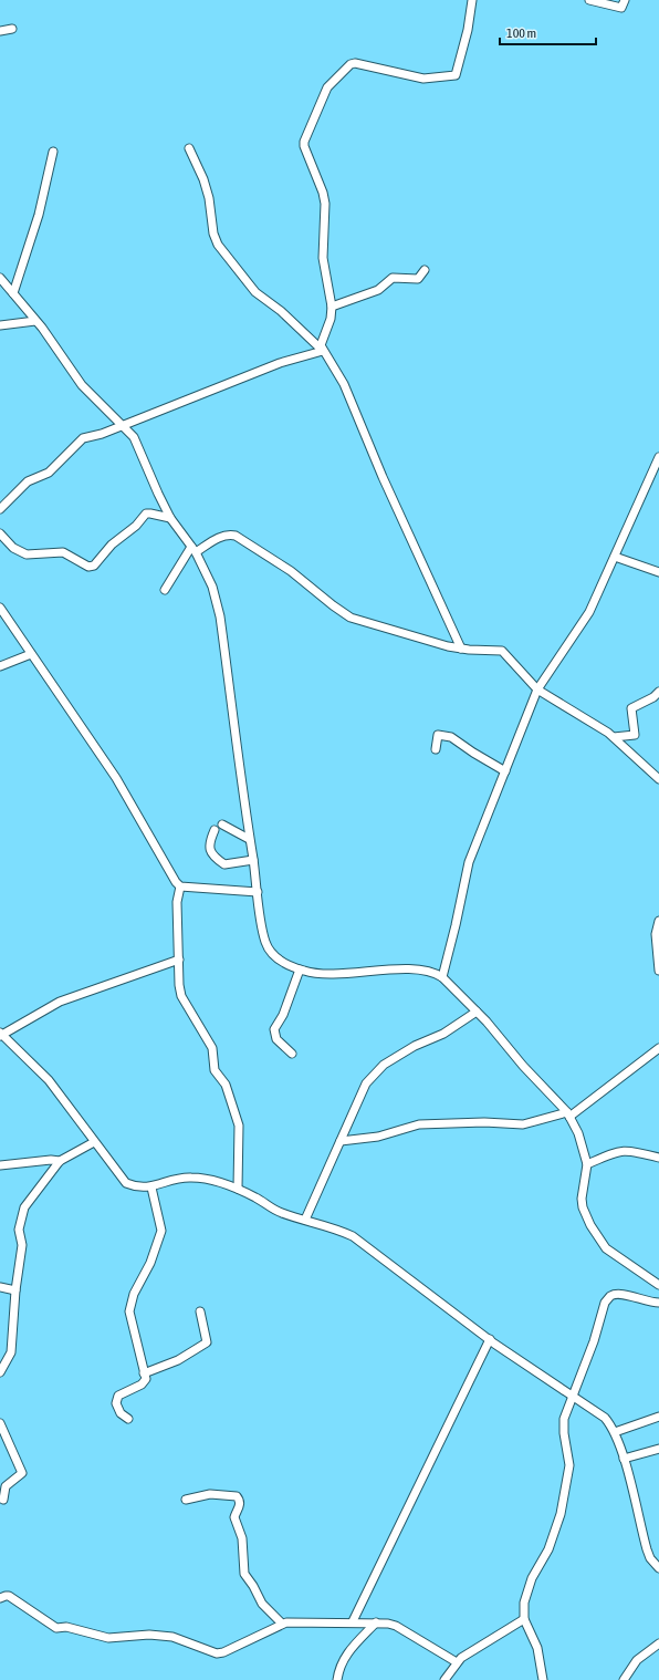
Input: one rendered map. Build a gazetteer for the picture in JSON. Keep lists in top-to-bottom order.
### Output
{
  "scale_bar": "100 m"
}
